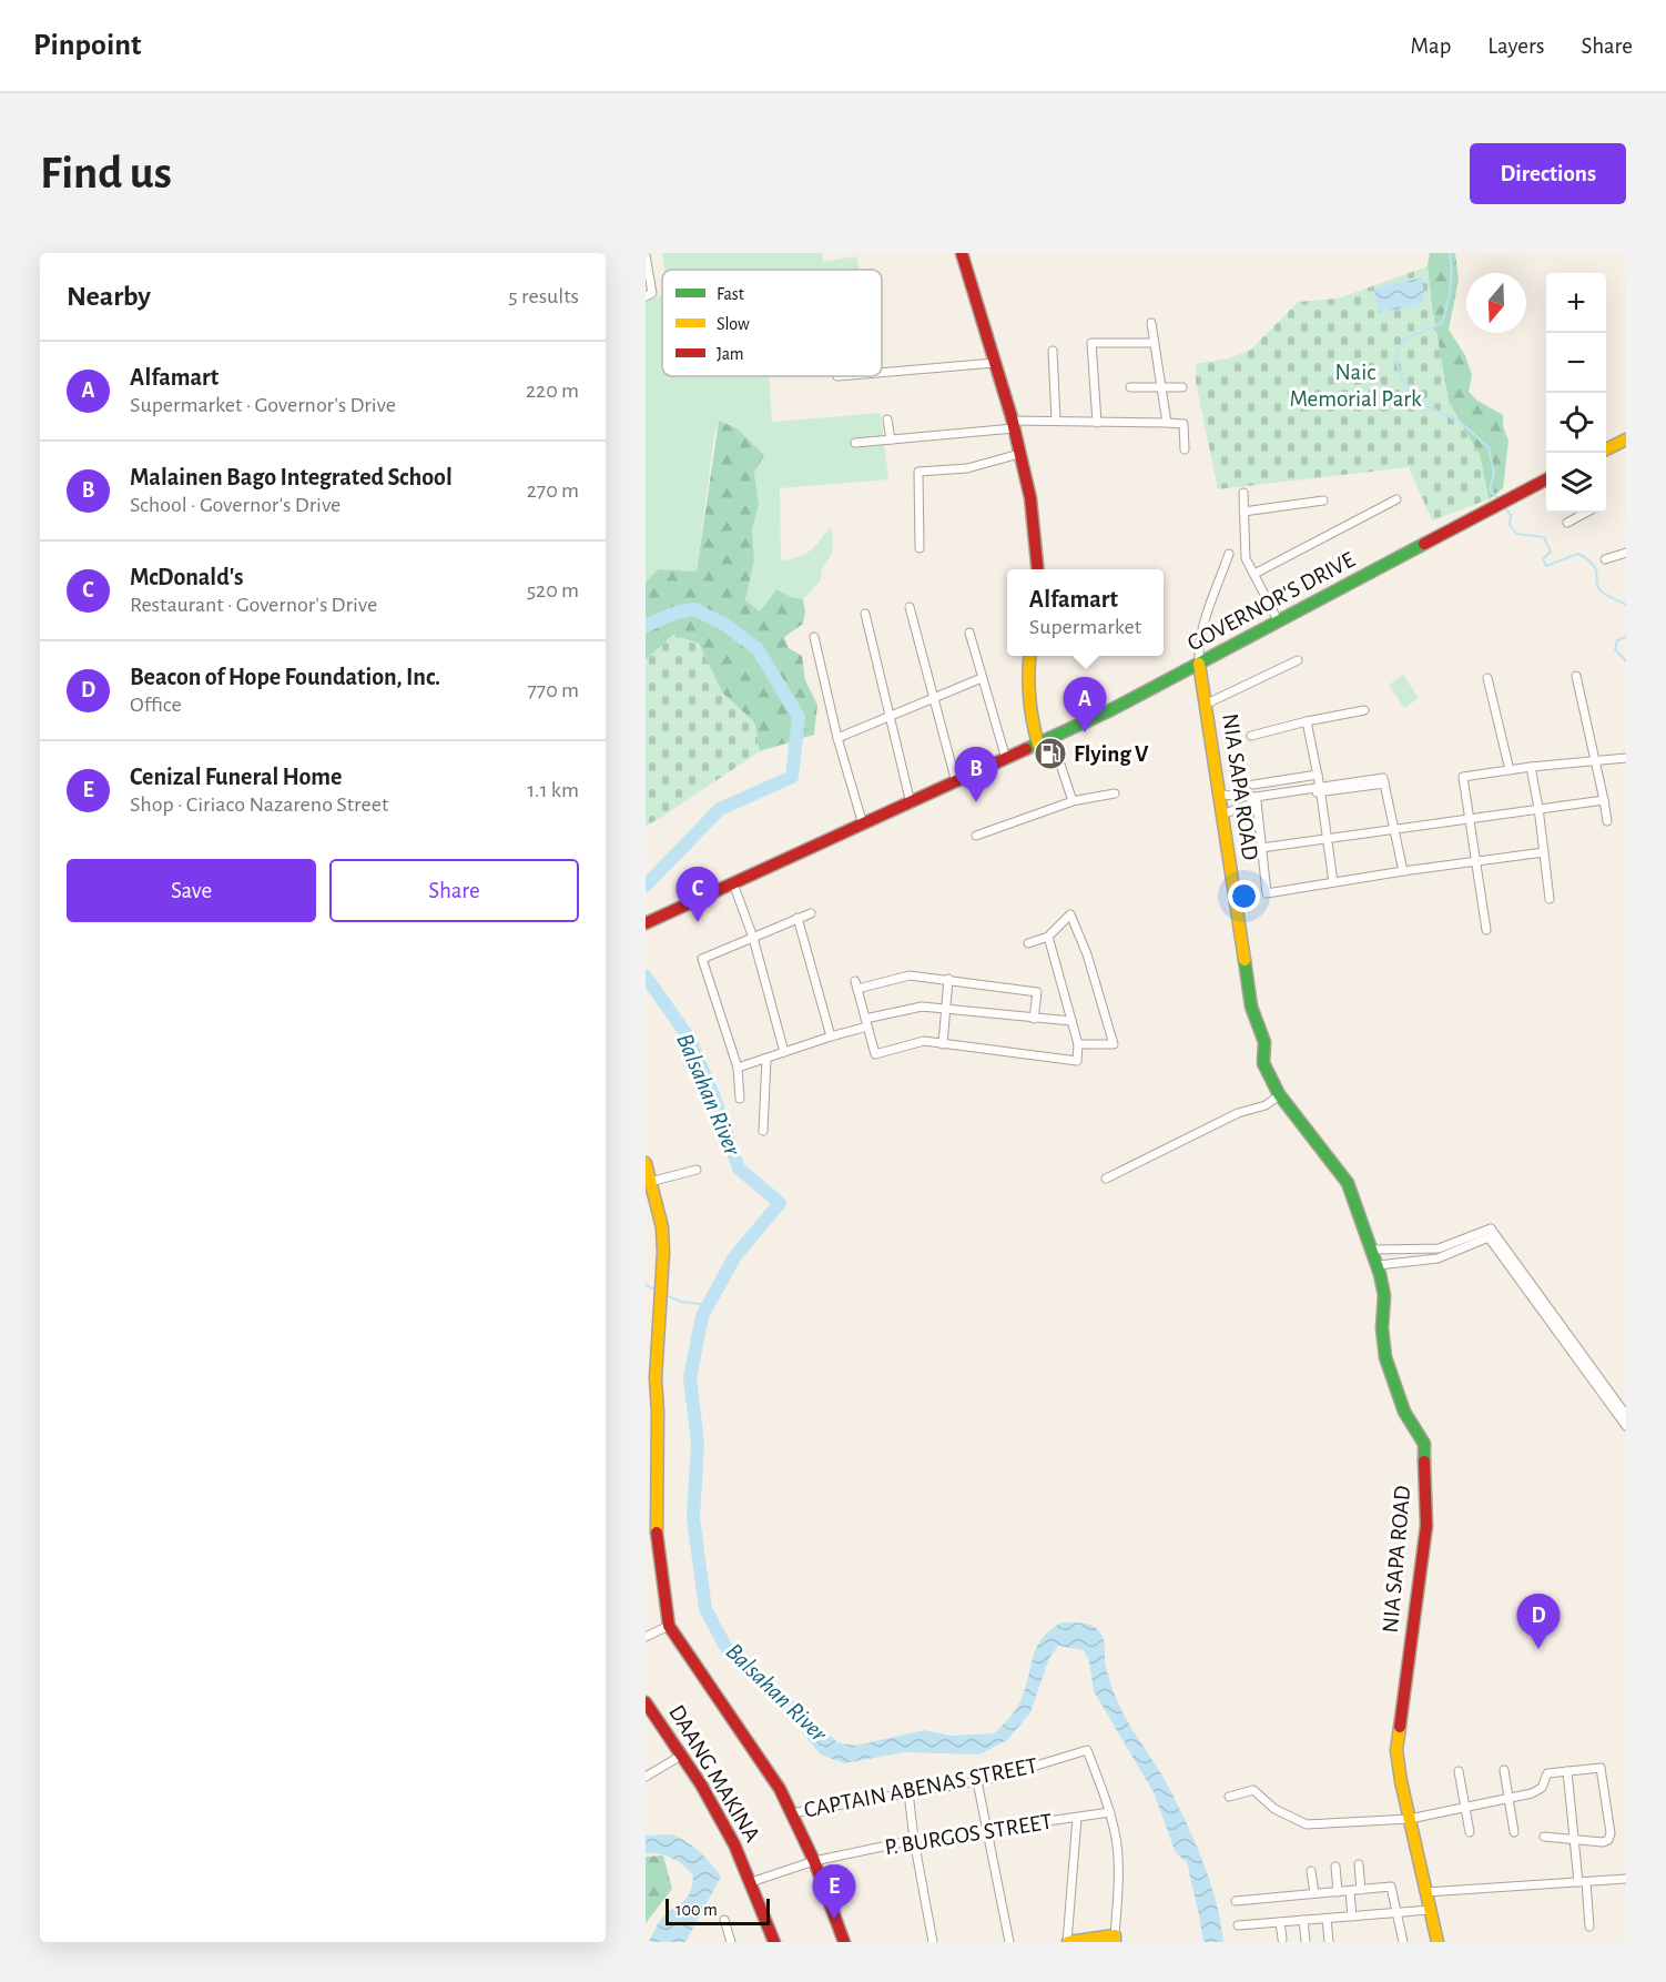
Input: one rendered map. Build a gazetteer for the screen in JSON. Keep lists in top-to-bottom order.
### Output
{
  "streets": {
    "street": [
      "GOVERNOR'S DRIVE",
      "NIA SAPA ROAD",
      "DAANG MAKINA",
      "CAPTAIN ABENAS STREET",
      "P. BURGOS STREET"
    ]
  },
  "crossings": [
    ["GOVERNOR'S DRIVE", "NIA SAPA ROAD"],
    ["DAANG MAKINA", "P. BURGOS STREET"],
    ["CAPTAIN ABENAS STREET", "P. BURGOS STREET"]
  ],
  "water": ["Balsahan River"],
  "parks": ["Naic Memorial Park"],
  "places": {
    "fuel station": ["Flying V"]
  },
  "legend": ["Fast", "Slow", "Jam"],
  "scale_bar": "100 m",
  "north": "bottom",
  "page": {
    "header": "Pinpoint",
    "nav": ["Map", "Layers", "Share"],
    "buttons": [
      "Directions",
      ["Save", "Share"]
    ],
    "title": "Find us",
    "heading": ["Nearby", "5 results"],
    "map_buttons": ["+", "−"],
    "list": [
      {
        "mark": "A",
        "name": "Alfamart",
        "note": "Supermarket · Governor's Drive",
        "value": "220 m"
      },
      {
        "mark": "B",
        "name": "Malainen Bago Integrated School",
        "note": "School · Governor's Drive",
        "value": "270 m"
      },
      {
        "mark": "C",
        "name": "McDonald's",
        "note": "Restaurant · Governor's Drive",
        "value": "520 m"
      },
      {
        "mark": "D",
        "name": "Beacon of Hope Foundation, Inc.",
        "note": "Office",
        "value": "770 m"
      },
      {
        "mark": "E",
        "name": "Cenizal Funeral Home",
        "note": "Shop · Ciriaco Nazareno Street",
        "value": "1.1 km"
      }
    ],
    "popup": ["Alfamart", "Supermarket"],
    "pins": [
      "A",
      "B",
      "C",
      "D",
      "E"
    ],
    "scale": "100 m"
  }
}
